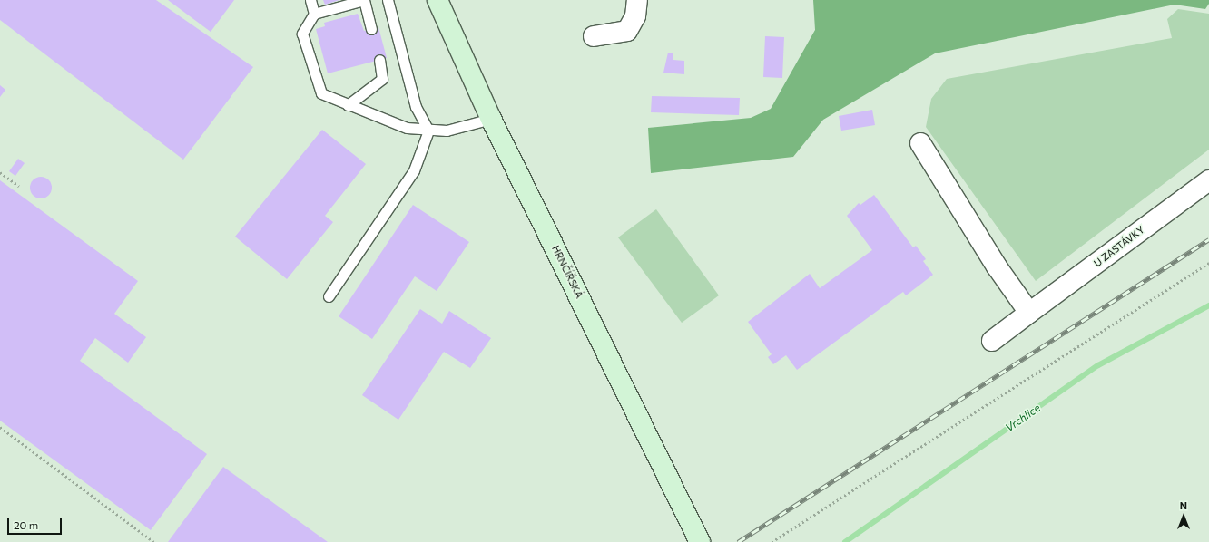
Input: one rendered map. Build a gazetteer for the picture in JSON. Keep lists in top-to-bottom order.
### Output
{
  "streets": {
    "main road": ["HRNČÍŘSKÁ"],
    "street": ["U ZASTÁVKY"]
  },
  "water": ["Vrchlice"],
  "scale_bar": "20 m",
  "north": "top"
}
